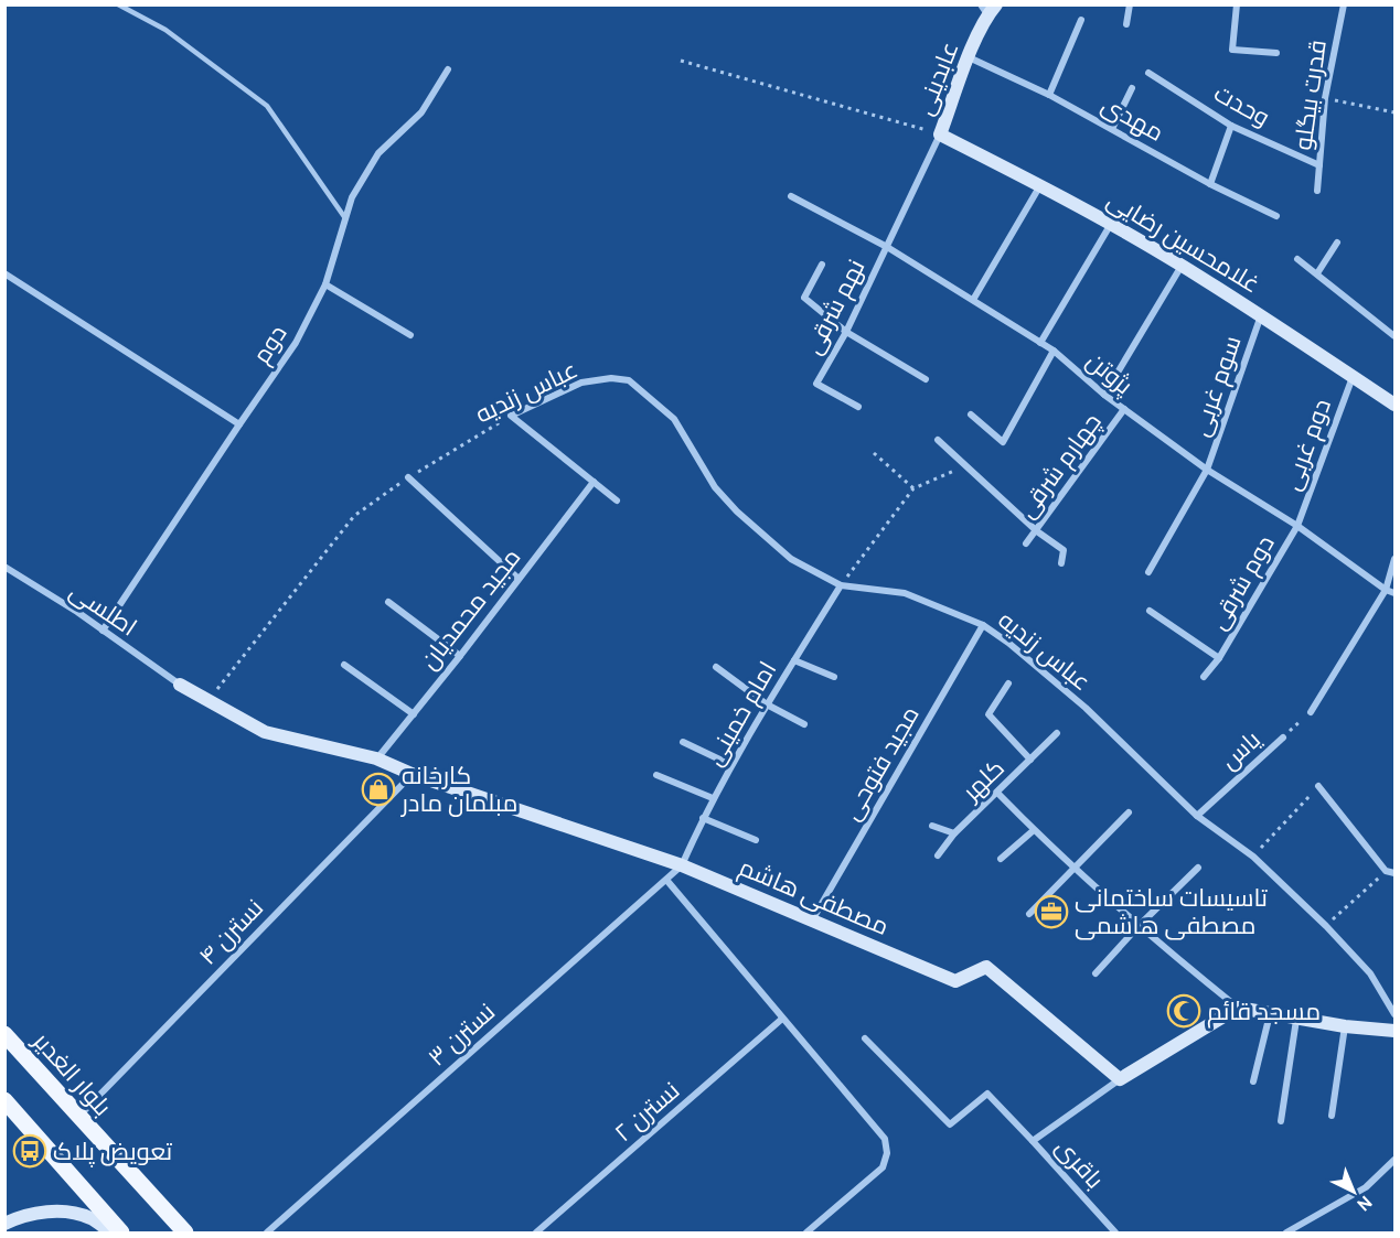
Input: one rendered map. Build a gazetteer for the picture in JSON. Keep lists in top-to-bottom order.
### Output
{
  "streets": {
    "main road": ["بلوار الغدیر"],
    "street": [
      "عابدینی",
      "قدرت بیگلو",
      "وحدت",
      "مهدی",
      "غلامحسین رضایی",
      "نهم شرقی",
      "دوم",
      "پژوتن",
      "سوم غربی",
      "عباس زندیه",
      "دوم غربی",
      "چهارم شرقی",
      "دوم شرقی",
      "اطلسی",
      "مجید محمدیان",
      "امام خمینی",
      "یاس",
      "مجید فتوحی",
      "کلهر",
      "مصطفی هاشم",
      "نسترن ۴",
      "نسترن ۳",
      "نسترن ۲",
      "باقری"
    ]
  },
  "crossings": [
    ["عابدینی", "مهدی"],
    ["عابدینی", "غلامحسین رضایی"],
    ["عابدینی", "نهم شرقی"],
    ["قدرت بیگلو", "وحدت"],
    ["غلامحسین رضایی", "نهم شرقی"],
    ["غلامحسین رضایی", "سوم غربی"],
    ["غلامحسین رضایی", "دوم غربی"],
    ["نهم شرقی", "پژوتن"],
    ["دوم", "اطلسی"],
    ["پژوتن", "سوم غربی"],
    ["پژوتن", "دوم غربی"],
    ["پژوتن", "چهارم شرقی"],
    ["پژوتن", "دوم شرقی"],
    ["عباس زندیه", "امام خمینی"],
    ["عباس زندیه", "یاس"],
    ["عباس زندیه", "مجید فتوحی"],
    ["عباس زندیه", "مصطفی هاشم"],
    ["دوم غربی", "دوم شرقی"],
    ["اطلسی", "مصطفی هاشم"],
    ["مجید محمدیان", "مصطفی هاشم"],
    ["امام خمینی", "مصطفی هاشم"],
    ["امام خمینی", "نسترن ۳"],
    ["مجید فتوحی", "مصطفی هاشم"],
    ["مصطفی هاشم", "نسترن ۴"],
    ["مصطفی هاشم", "نسترن ۳"],
    ["مصطفی هاشم", "باقری"],
    ["نسترن ۴", "بلوار الغدیر"]
  ],
  "places": {
    "shop": ["کارخانه مبلمان مادر"],
    "office": ["تاسیسات ساختمانی مصطفی هاشمی"],
    "mosque": ["مسجد قائم"],
    "bus stop": ["تعویض پلاک"]
  },
  "north": "bottom right"
}
